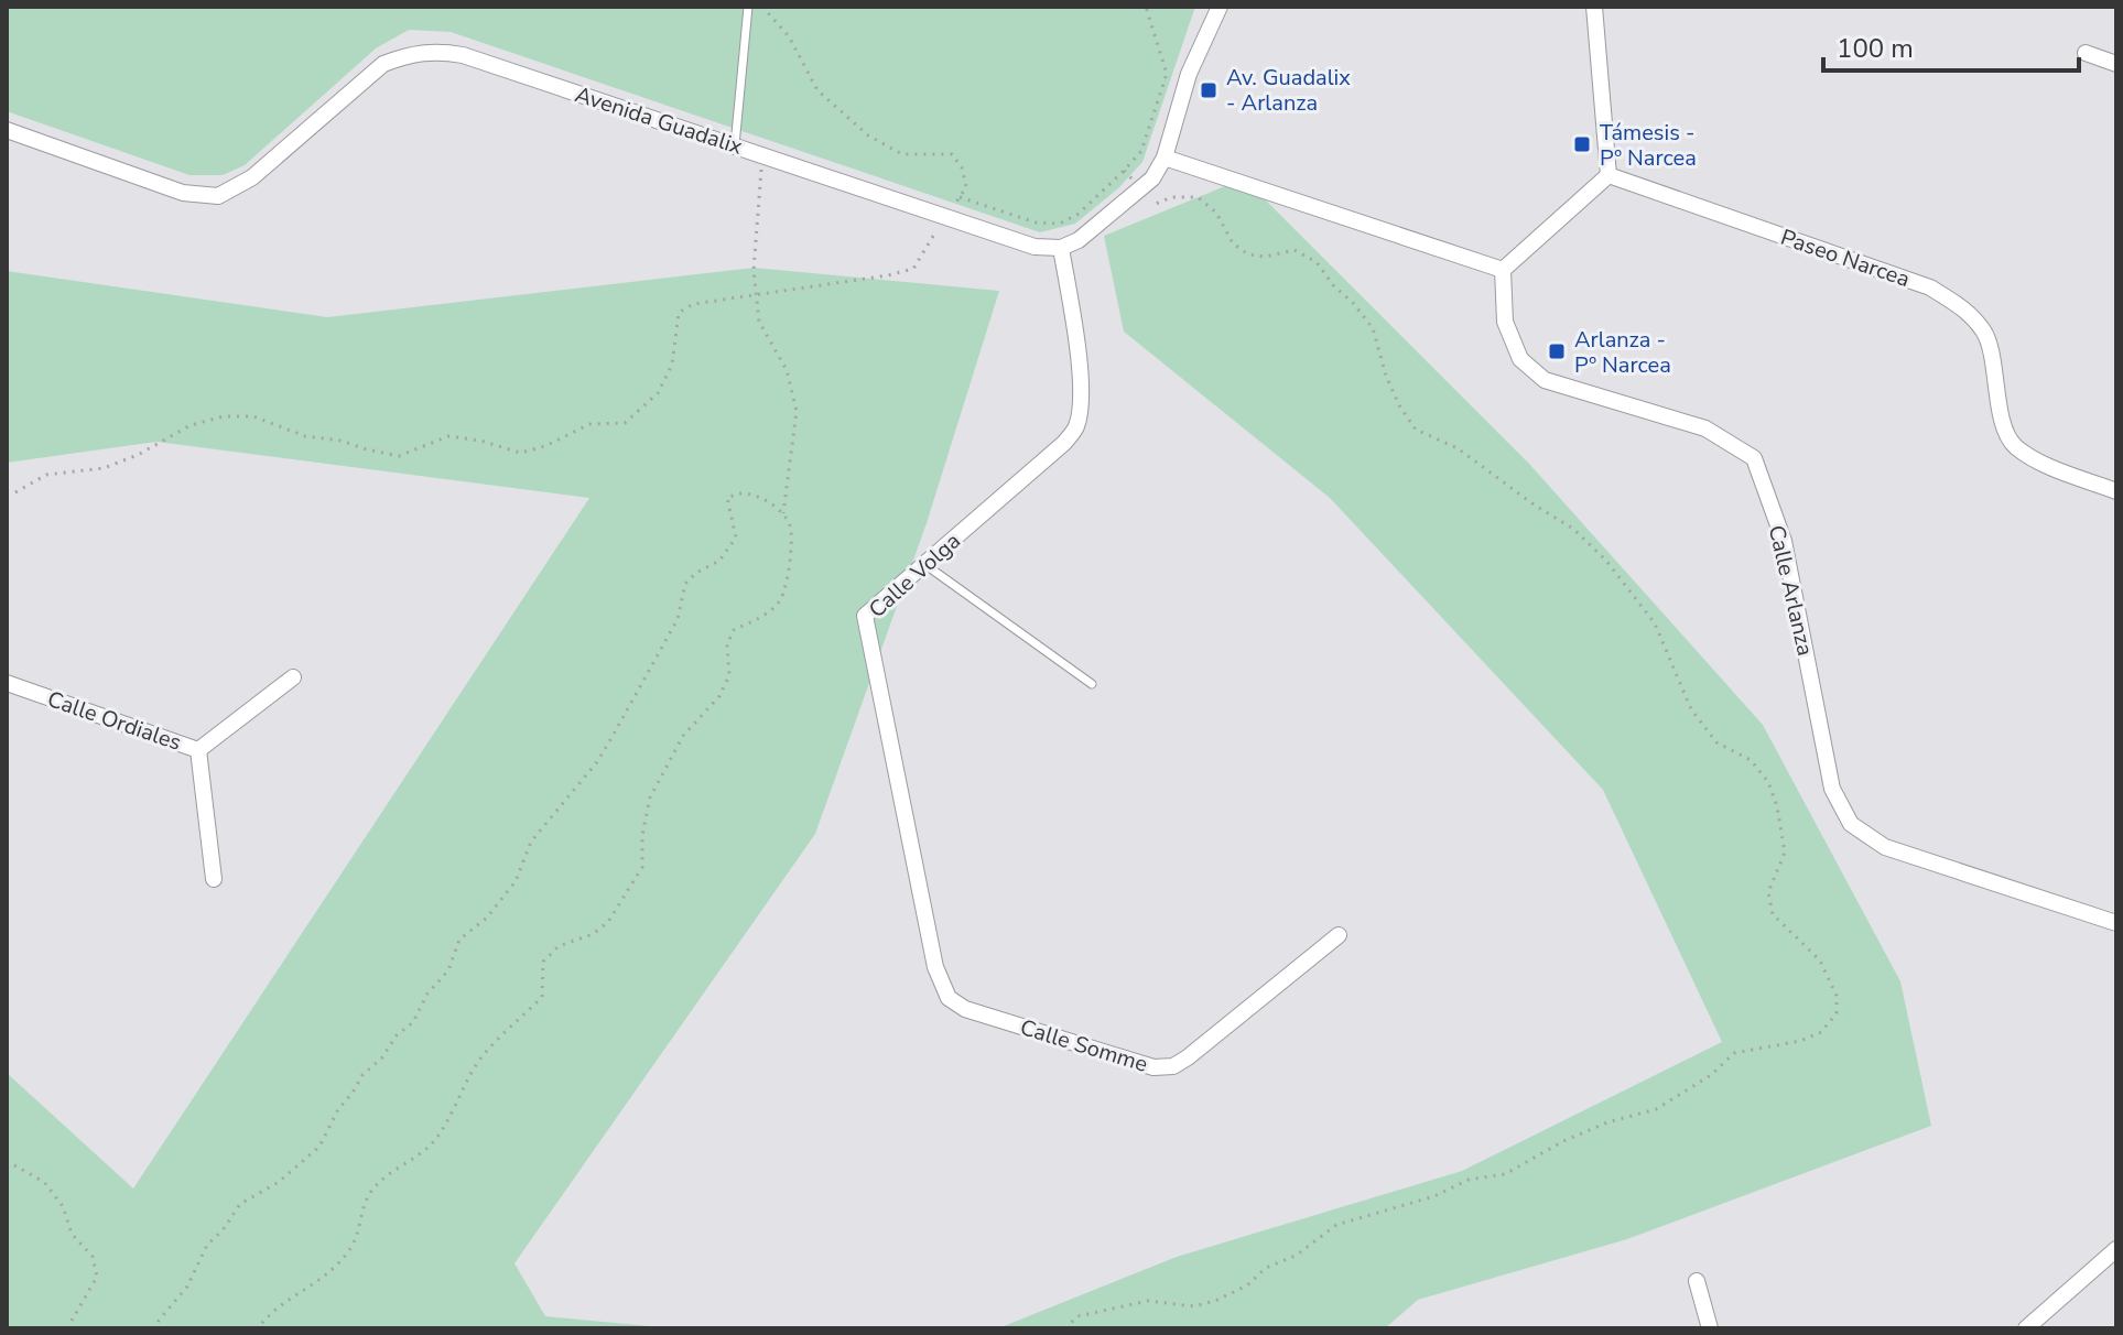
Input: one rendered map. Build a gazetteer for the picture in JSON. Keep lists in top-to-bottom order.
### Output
{
  "streets": {
    "street": [
      "Avenida Guadalix",
      "Paseo Narcea",
      "Calle Volga",
      "Calle Arlanza",
      "Calle Ordiales",
      "Calle Somme"
    ]
  },
  "crossings": [
    ["Avenida Guadalix", "Calle Volga"],
    ["Calle Volga", "Calle Somme"]
  ],
  "places": {
    "transit": ["Av. Guadalix - Arlanza", "Támesis - Pº Narcea", "Arlanza - Pº Narcea"]
  },
  "scale_bar": "100 m"
}
